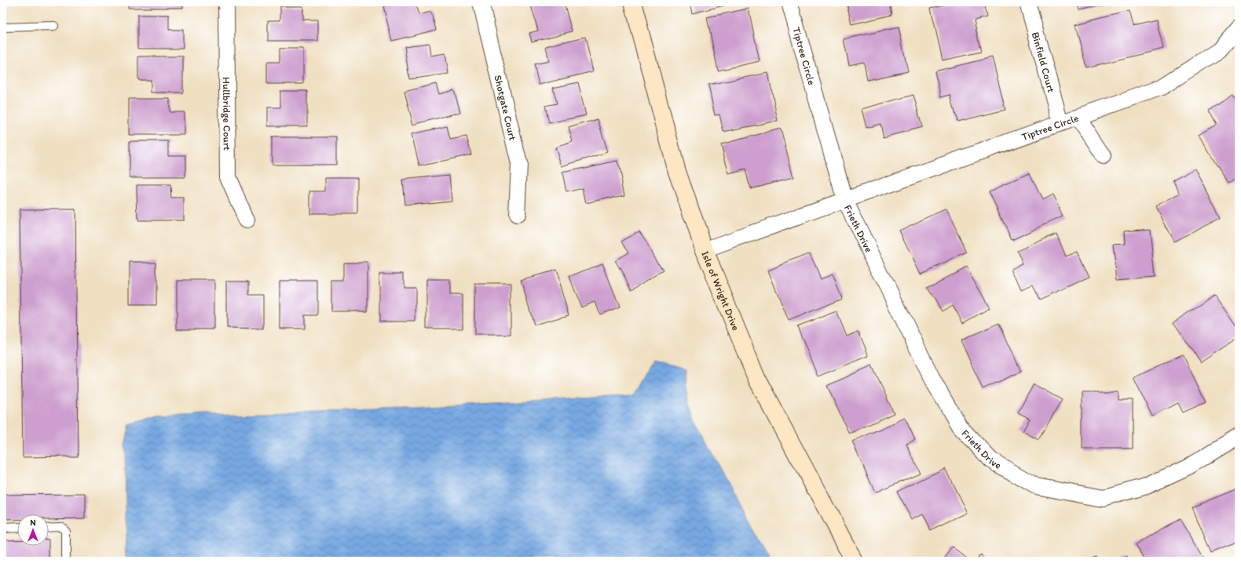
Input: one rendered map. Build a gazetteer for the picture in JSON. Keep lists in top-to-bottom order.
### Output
{
  "streets": {
    "street": [
      "Tiptree Circle",
      "Binfield Court",
      "Shotgate Court",
      "Hullbridge Court",
      "Frieth Drive",
      "Isle of Wright Drive"
    ]
  },
  "crossings": [
    ["Tiptree Circle", "Binfield Court"],
    ["Tiptree Circle", "Frieth Drive"],
    ["Tiptree Circle", "Isle of Wright Drive"]
  ],
  "north": "top"
}
